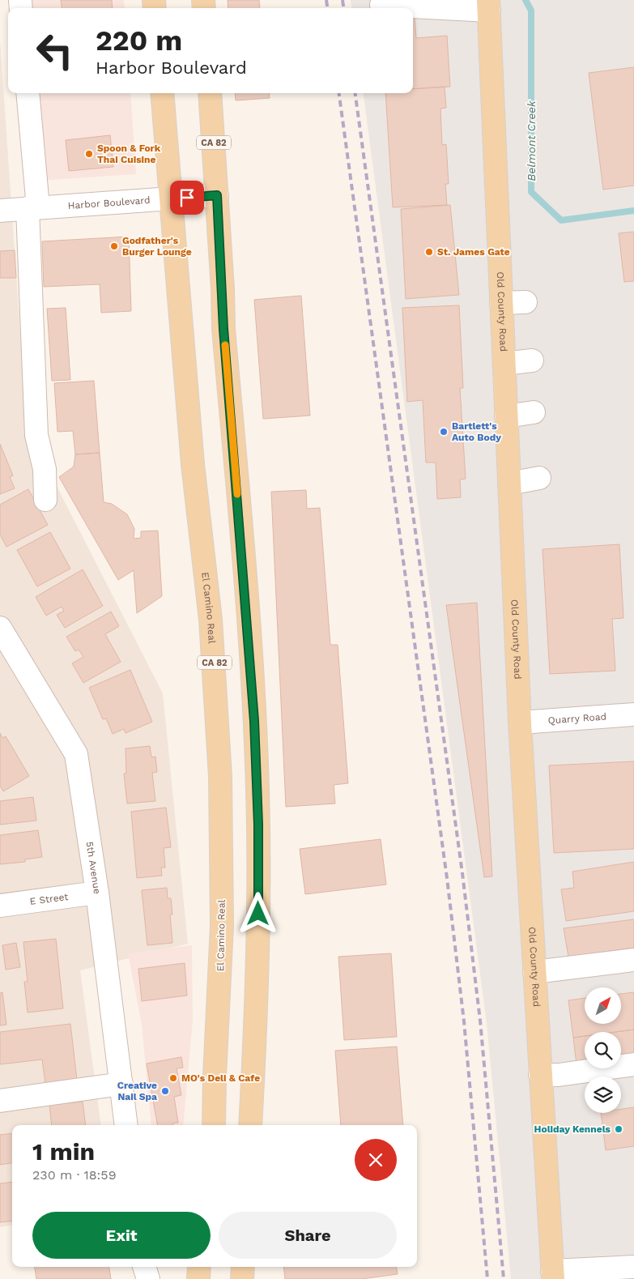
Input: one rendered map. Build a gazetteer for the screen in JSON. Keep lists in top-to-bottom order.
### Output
{
  "streets": {
    "main road": ["CA 82", "Old County Road", "El Camino Real"],
    "street": [
      "Harbor Boulevard",
      "Quarry Road",
      "5th Avenue",
      "E Street"
    ]
  },
  "crossings": [
    ["CA 82", "Harbor Boulevard"],
    ["Harbor Boulevard", "El Camino Real"],
    ["Old County Road", "Quarry Road"],
    ["5th Avenue", "E Street"]
  ],
  "water": ["Belmont Creek"],
  "places": [
    "Spoon & Fork Thai Cuisine",
    "Godfather's Burger Lounge",
    "St. James Gate",
    "Bartlett's Auto Body",
    "MO's Deli & Cafe",
    "Creative Nail Spa",
    "Holiday Kennels"
  ],
  "north": "top right",
  "page": {
    "turn": ["220 m", "Harbor Boulevard"],
    "heading": ["1 min", "230 m · 18:59"],
    "buttons": ["Exit", "Share"]
  }
}
